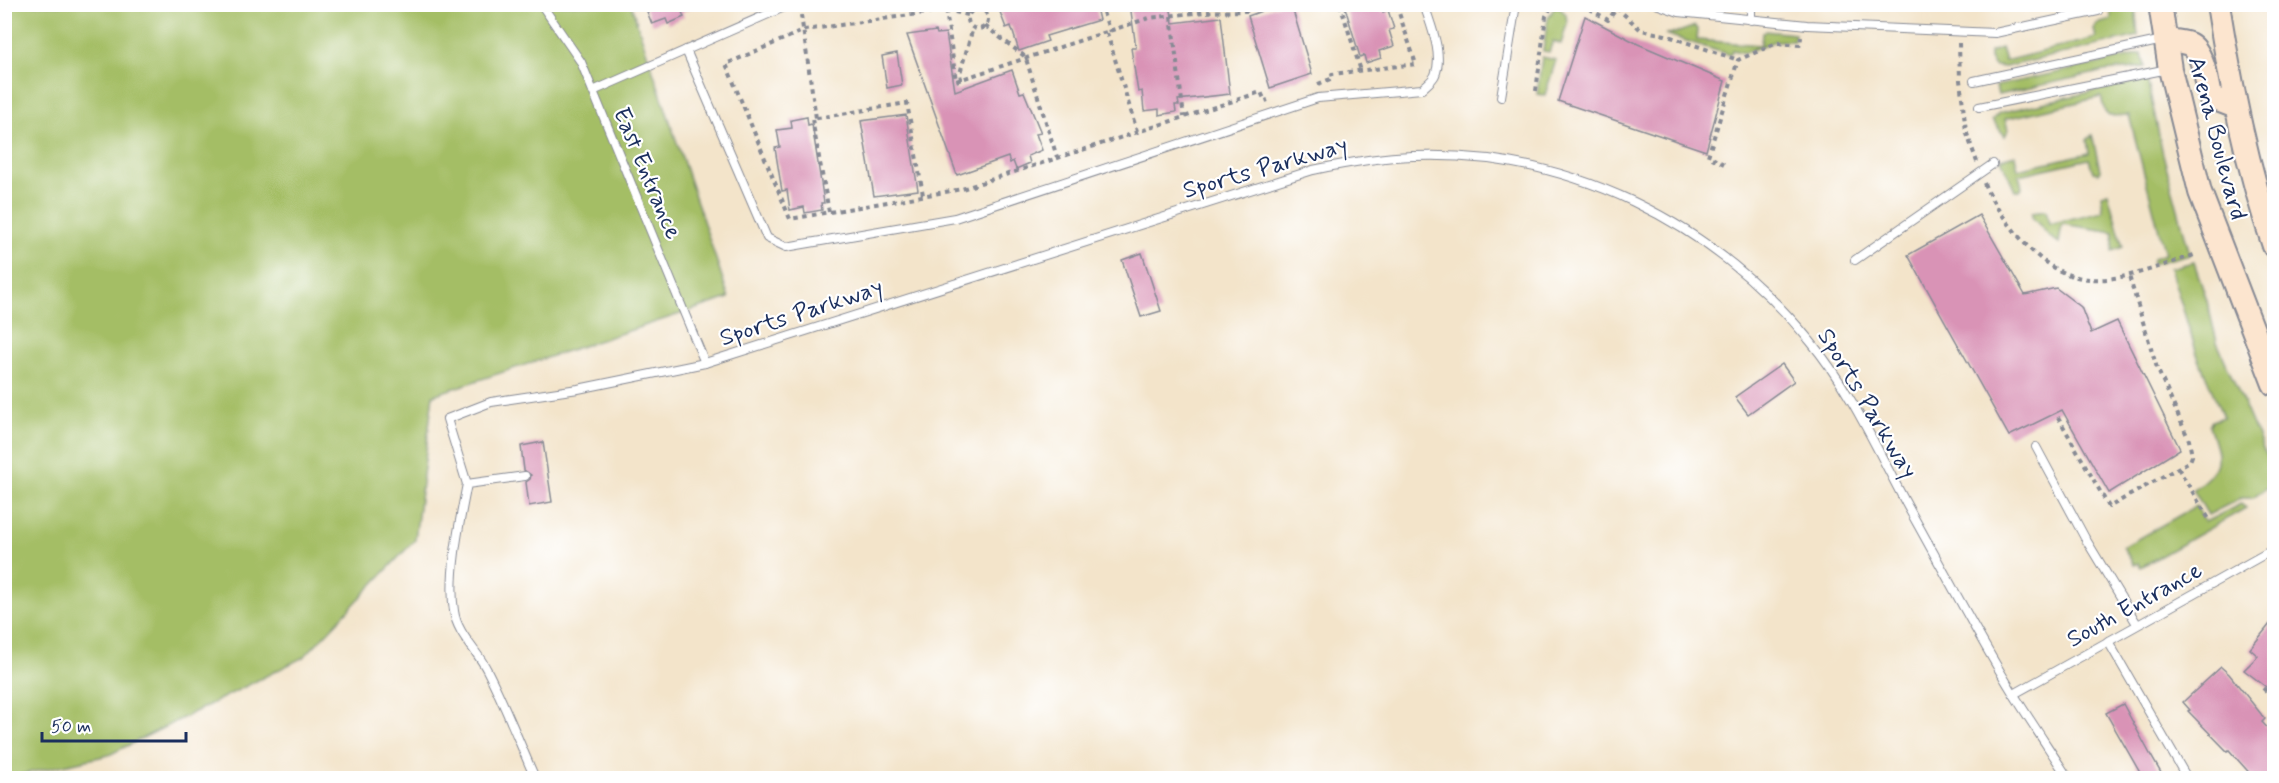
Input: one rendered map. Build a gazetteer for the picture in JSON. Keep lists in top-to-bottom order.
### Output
{
  "streets": {
    "main road": ["Arena Boulevard"],
    "lane": ["Sports Parkway", "East Entrance", "South Entrance"]
  },
  "crossings": [
    ["Sports Parkway", "East Entrance"],
    ["Sports Parkway", "South Entrance"]
  ],
  "scale_bar": "50 m"
}
